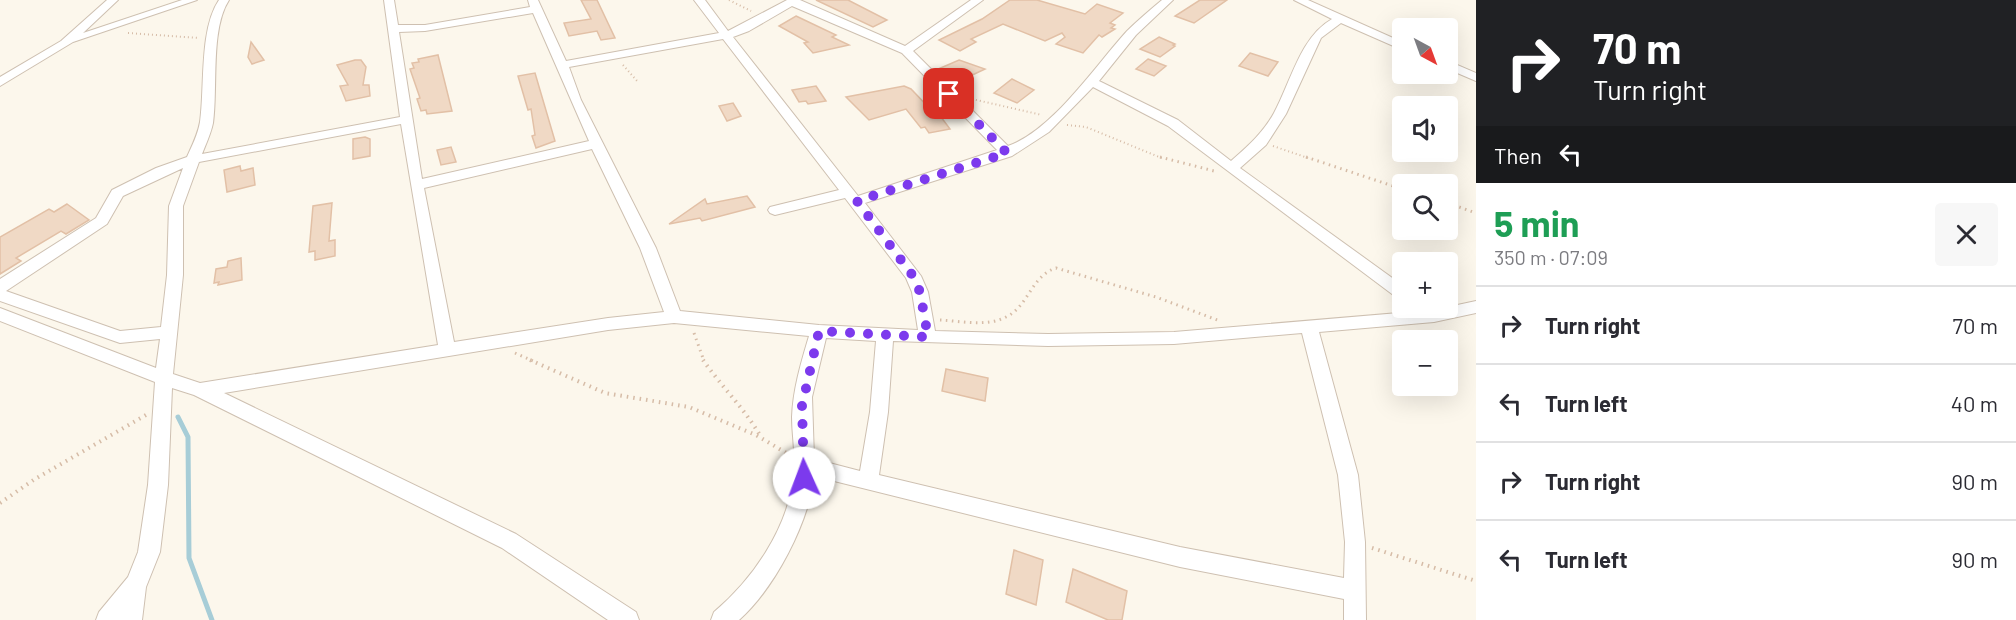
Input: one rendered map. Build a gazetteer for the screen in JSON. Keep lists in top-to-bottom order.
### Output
{
  "north": "bottom right",
  "page": {
    "turn": ["70 m", "Turn right"],
    "map_buttons": ["+", "−"],
    "then": "Then",
    "heading": ["5 min", "350 m · 07:09"],
    "list": [
      {
        "name": "Turn right",
        "value": "70 m"
      },
      {
        "name": "Turn left",
        "value": "40 m"
      },
      {
        "name": "Turn right",
        "value": "90 m"
      },
      {
        "name": "Turn left",
        "value": "90 m"
      }
    ]
  }
}
